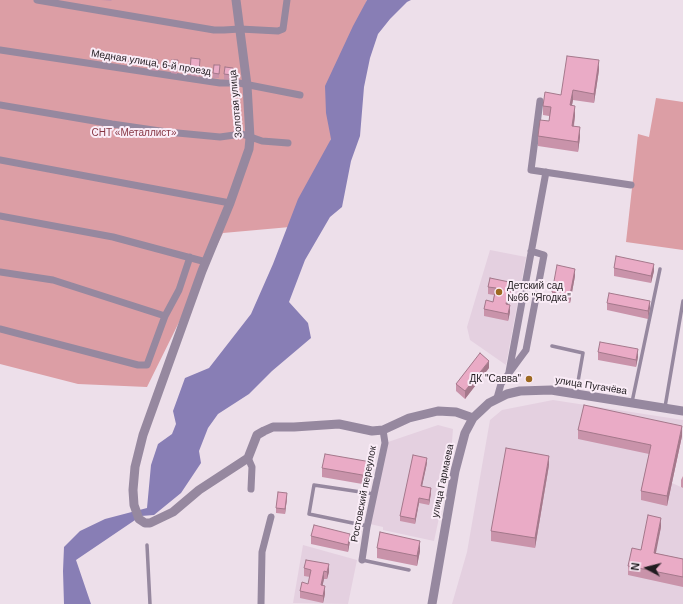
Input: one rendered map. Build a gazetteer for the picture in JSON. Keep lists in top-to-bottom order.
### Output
{
  "streets": {
    "street": [
      "Медная улица, 6-й проезд",
      "Золотая улица",
      "улица Пугачёва",
      "улица Гармаева",
      "Ростовский переулок"
    ]
  },
  "crossings": [
    ["Медная улица, 6-й проезд", "Золотая улица"],
    ["улица Пугачёва", "улица Гармаева"]
  ],
  "parks": ["СНТ «Металлист»"],
  "places": ["Детский сад №66 \"Ягодка\"", "ДК \"Савва\""],
  "north": "left"
}
